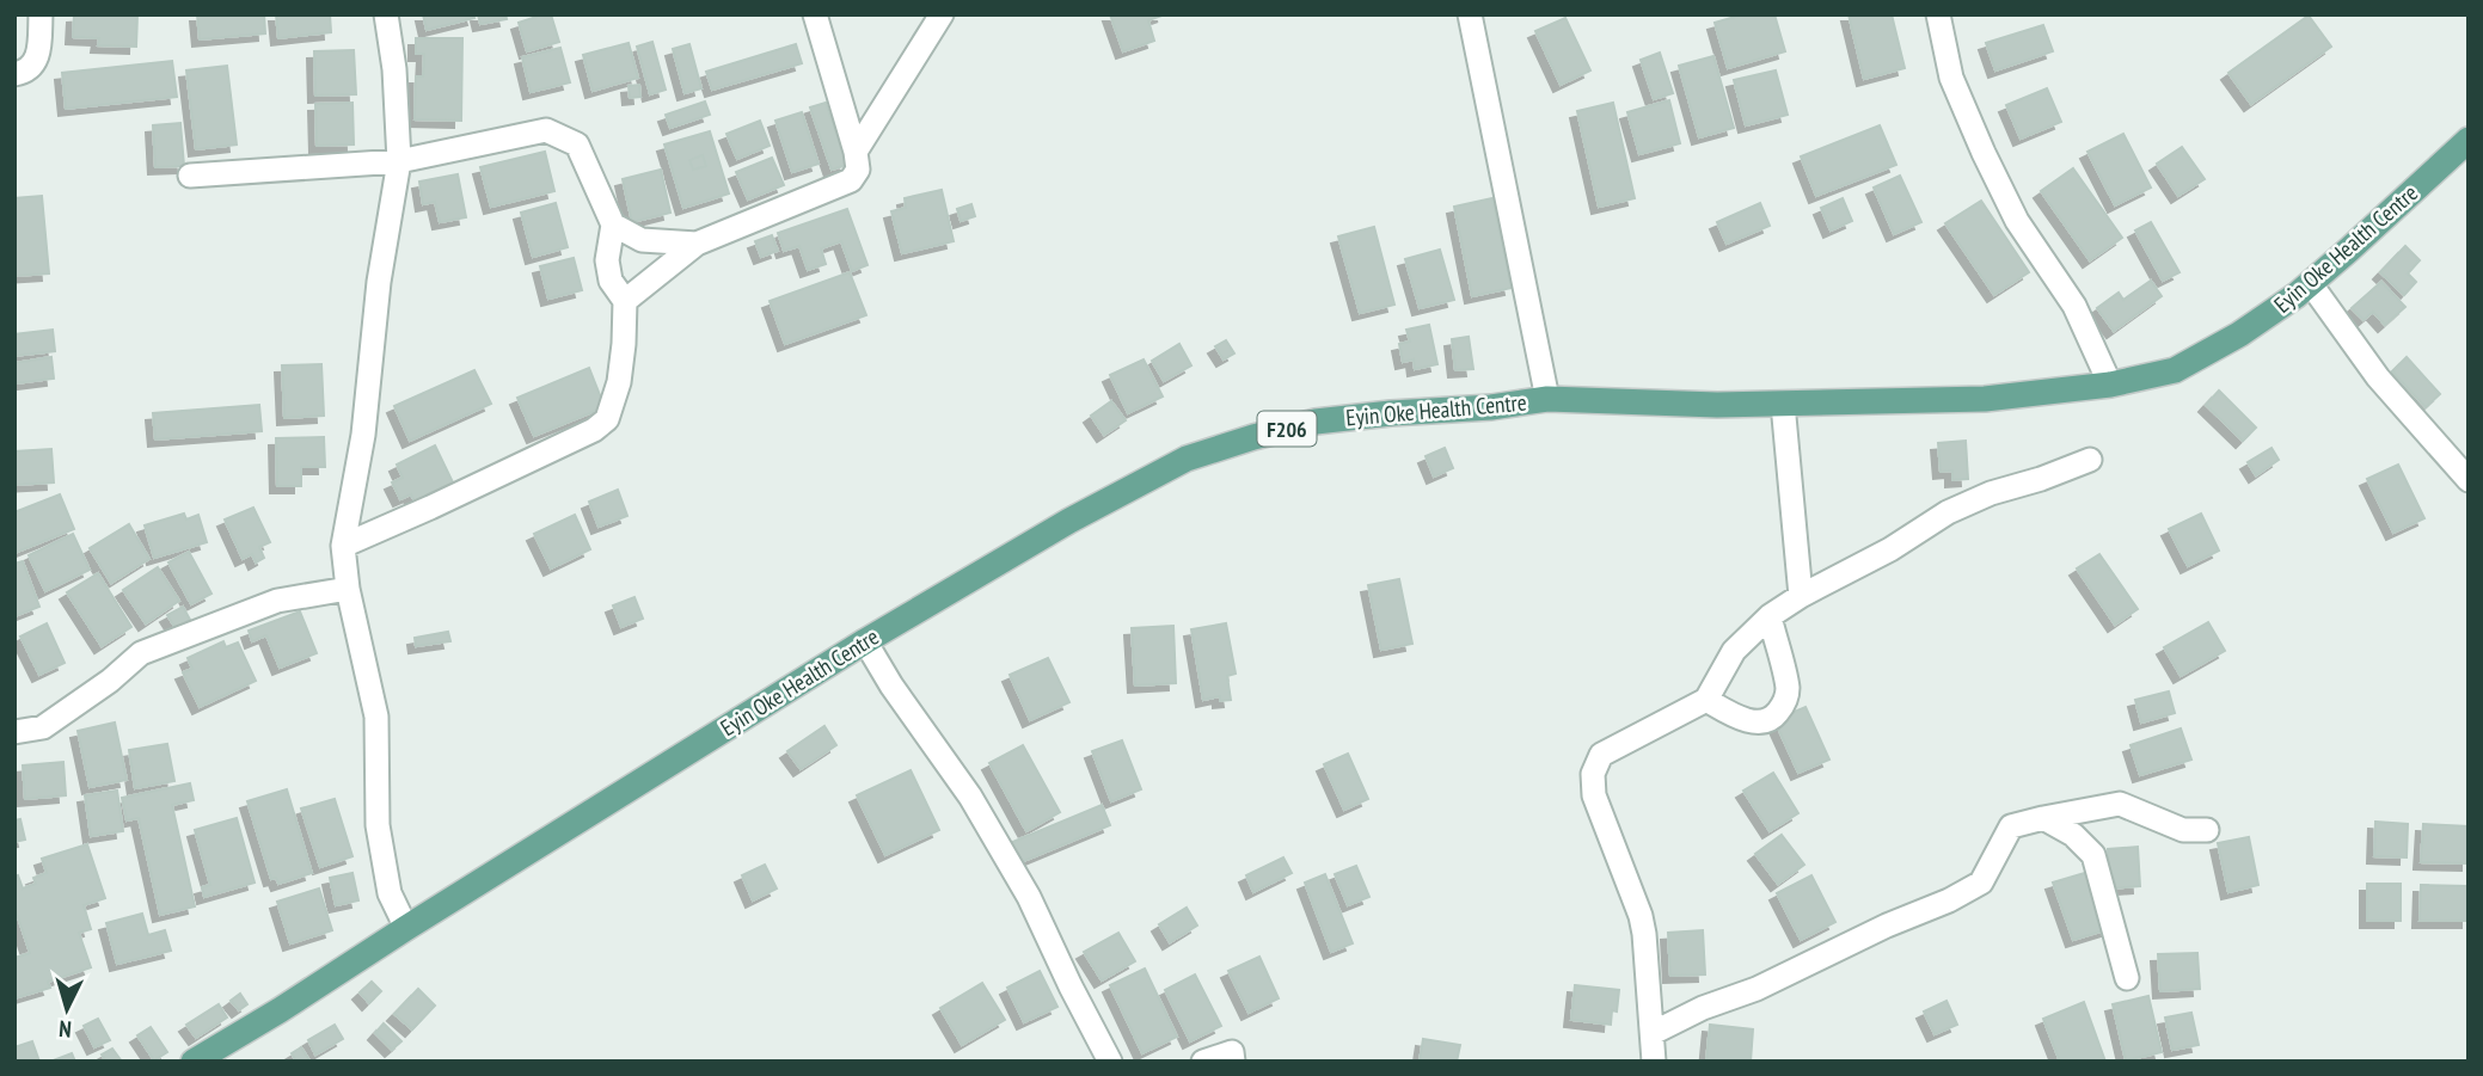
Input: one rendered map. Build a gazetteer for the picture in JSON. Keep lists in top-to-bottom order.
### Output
{
  "streets": {
    "main road": ["Eyin Oke Health Centre", "F206"]
  },
  "north": "bottom"
}
